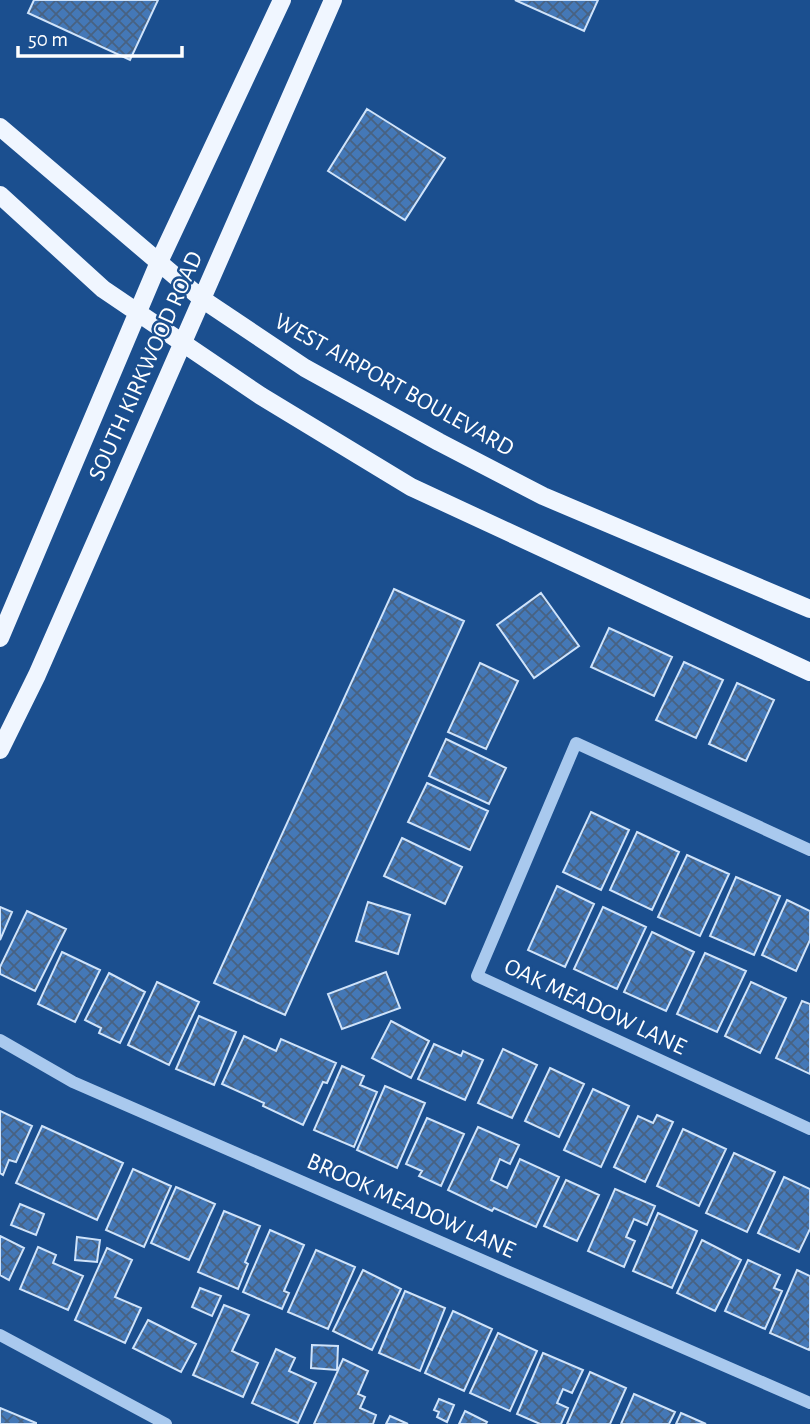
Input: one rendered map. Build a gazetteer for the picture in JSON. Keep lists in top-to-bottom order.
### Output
{
  "streets": {
    "main road": ["SOUTH KIRKWOOD ROAD", "WEST AIRPORT BOULEVARD"],
    "street": ["OAK MEADOW LANE", "BROOK MEADOW LANE"]
  },
  "crossings": [
    ["SOUTH KIRKWOOD ROAD", "WEST AIRPORT BOULEVARD"]
  ],
  "scale_bar": "50 m"
}
